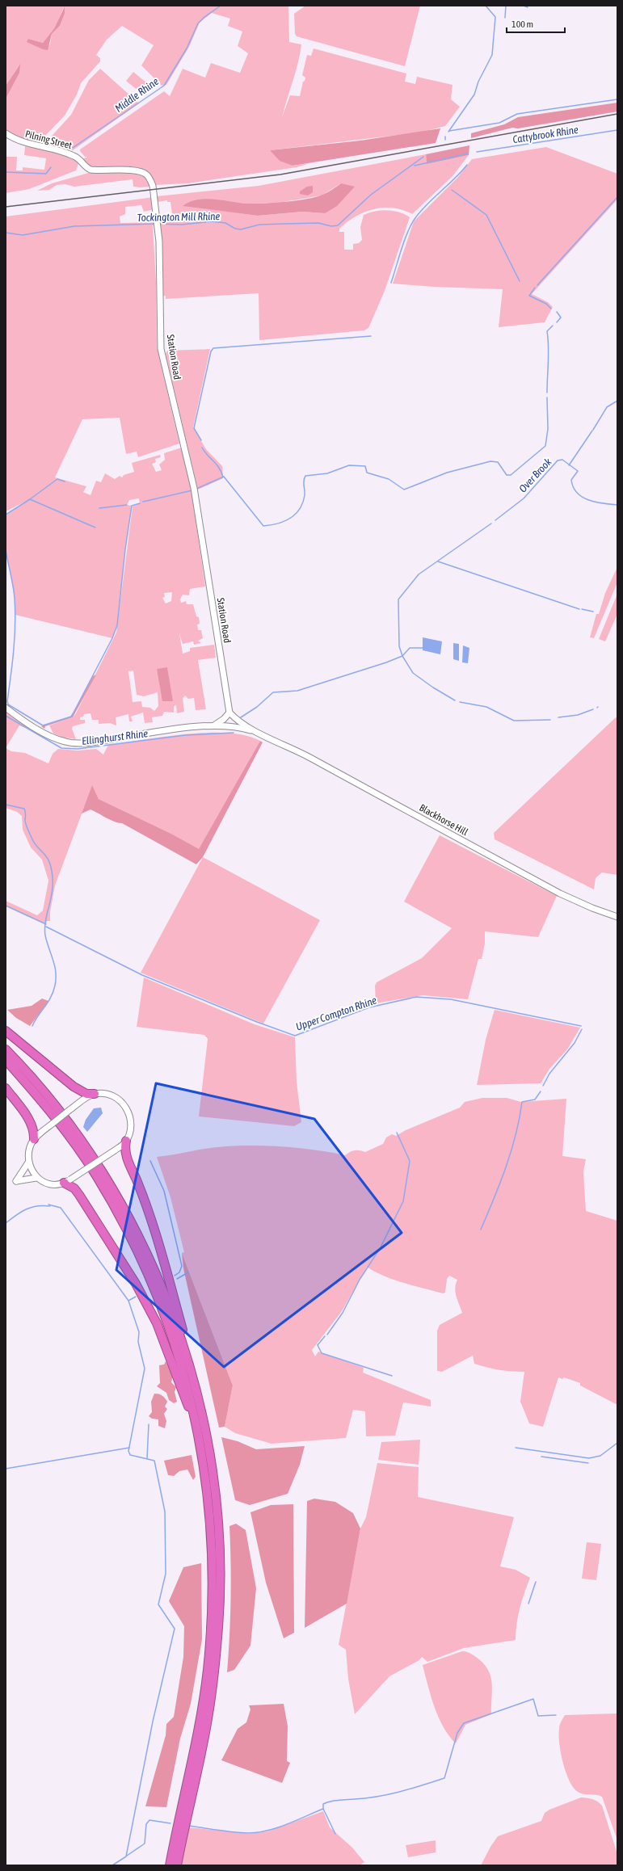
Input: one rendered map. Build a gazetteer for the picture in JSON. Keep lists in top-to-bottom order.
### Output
{
  "streets": {
    "street": ["Pilning Street", "Station Road", "Blackhorse Hill"]
  },
  "crossings": [
    ["Pilning Street", "Station Road"]
  ],
  "water": [
    "Middle Rhine",
    "Cattybrook Rhine",
    "Tockington Mill Rhine",
    "Over Brook",
    "Ellinghurst Rhine",
    "Upper Compton Rhine"
  ],
  "scale_bar": "100 m"
}
